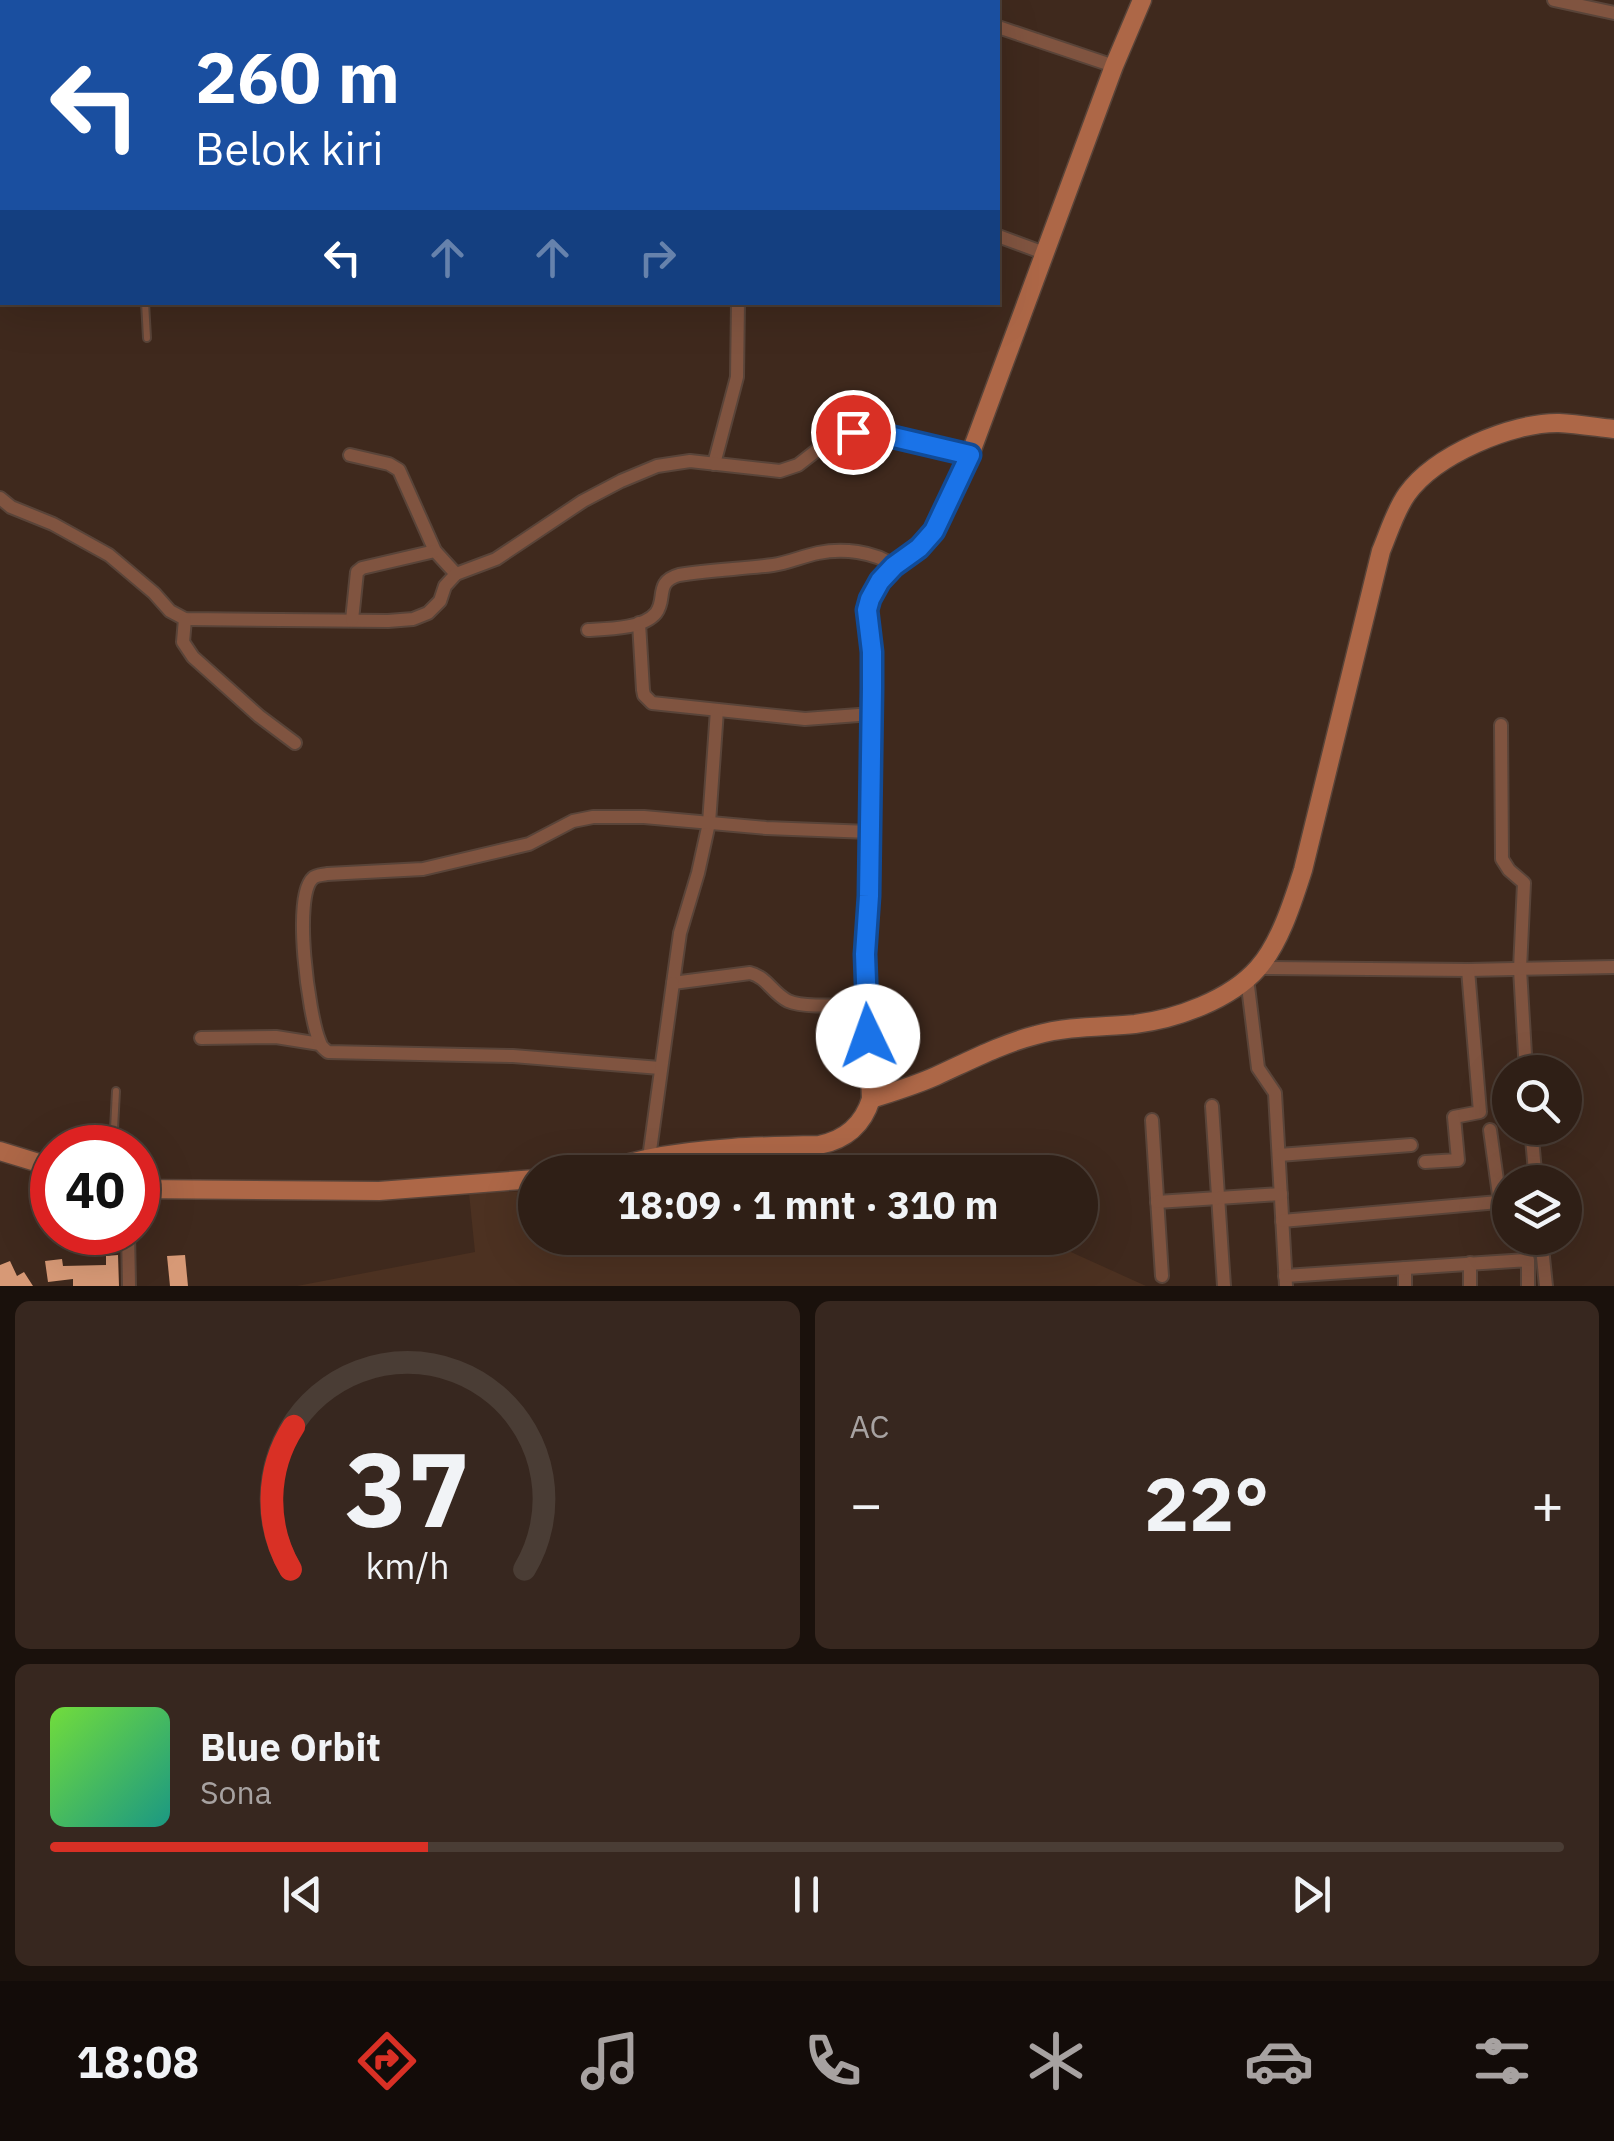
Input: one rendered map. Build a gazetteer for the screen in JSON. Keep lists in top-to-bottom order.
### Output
{
  "page": {
    "turn": ["260 m", "Belok kiri"],
    "limit": "40",
    "trip": "18:09 · 1 mnt · 310 m",
    "tile": "AC",
    "heat": ["−", "22°", "+"],
    "song": ["Blue Orbit", "Sona"],
    "tabs": "18:08",
    "gauge": ["37", "km/h"]
  }
}
